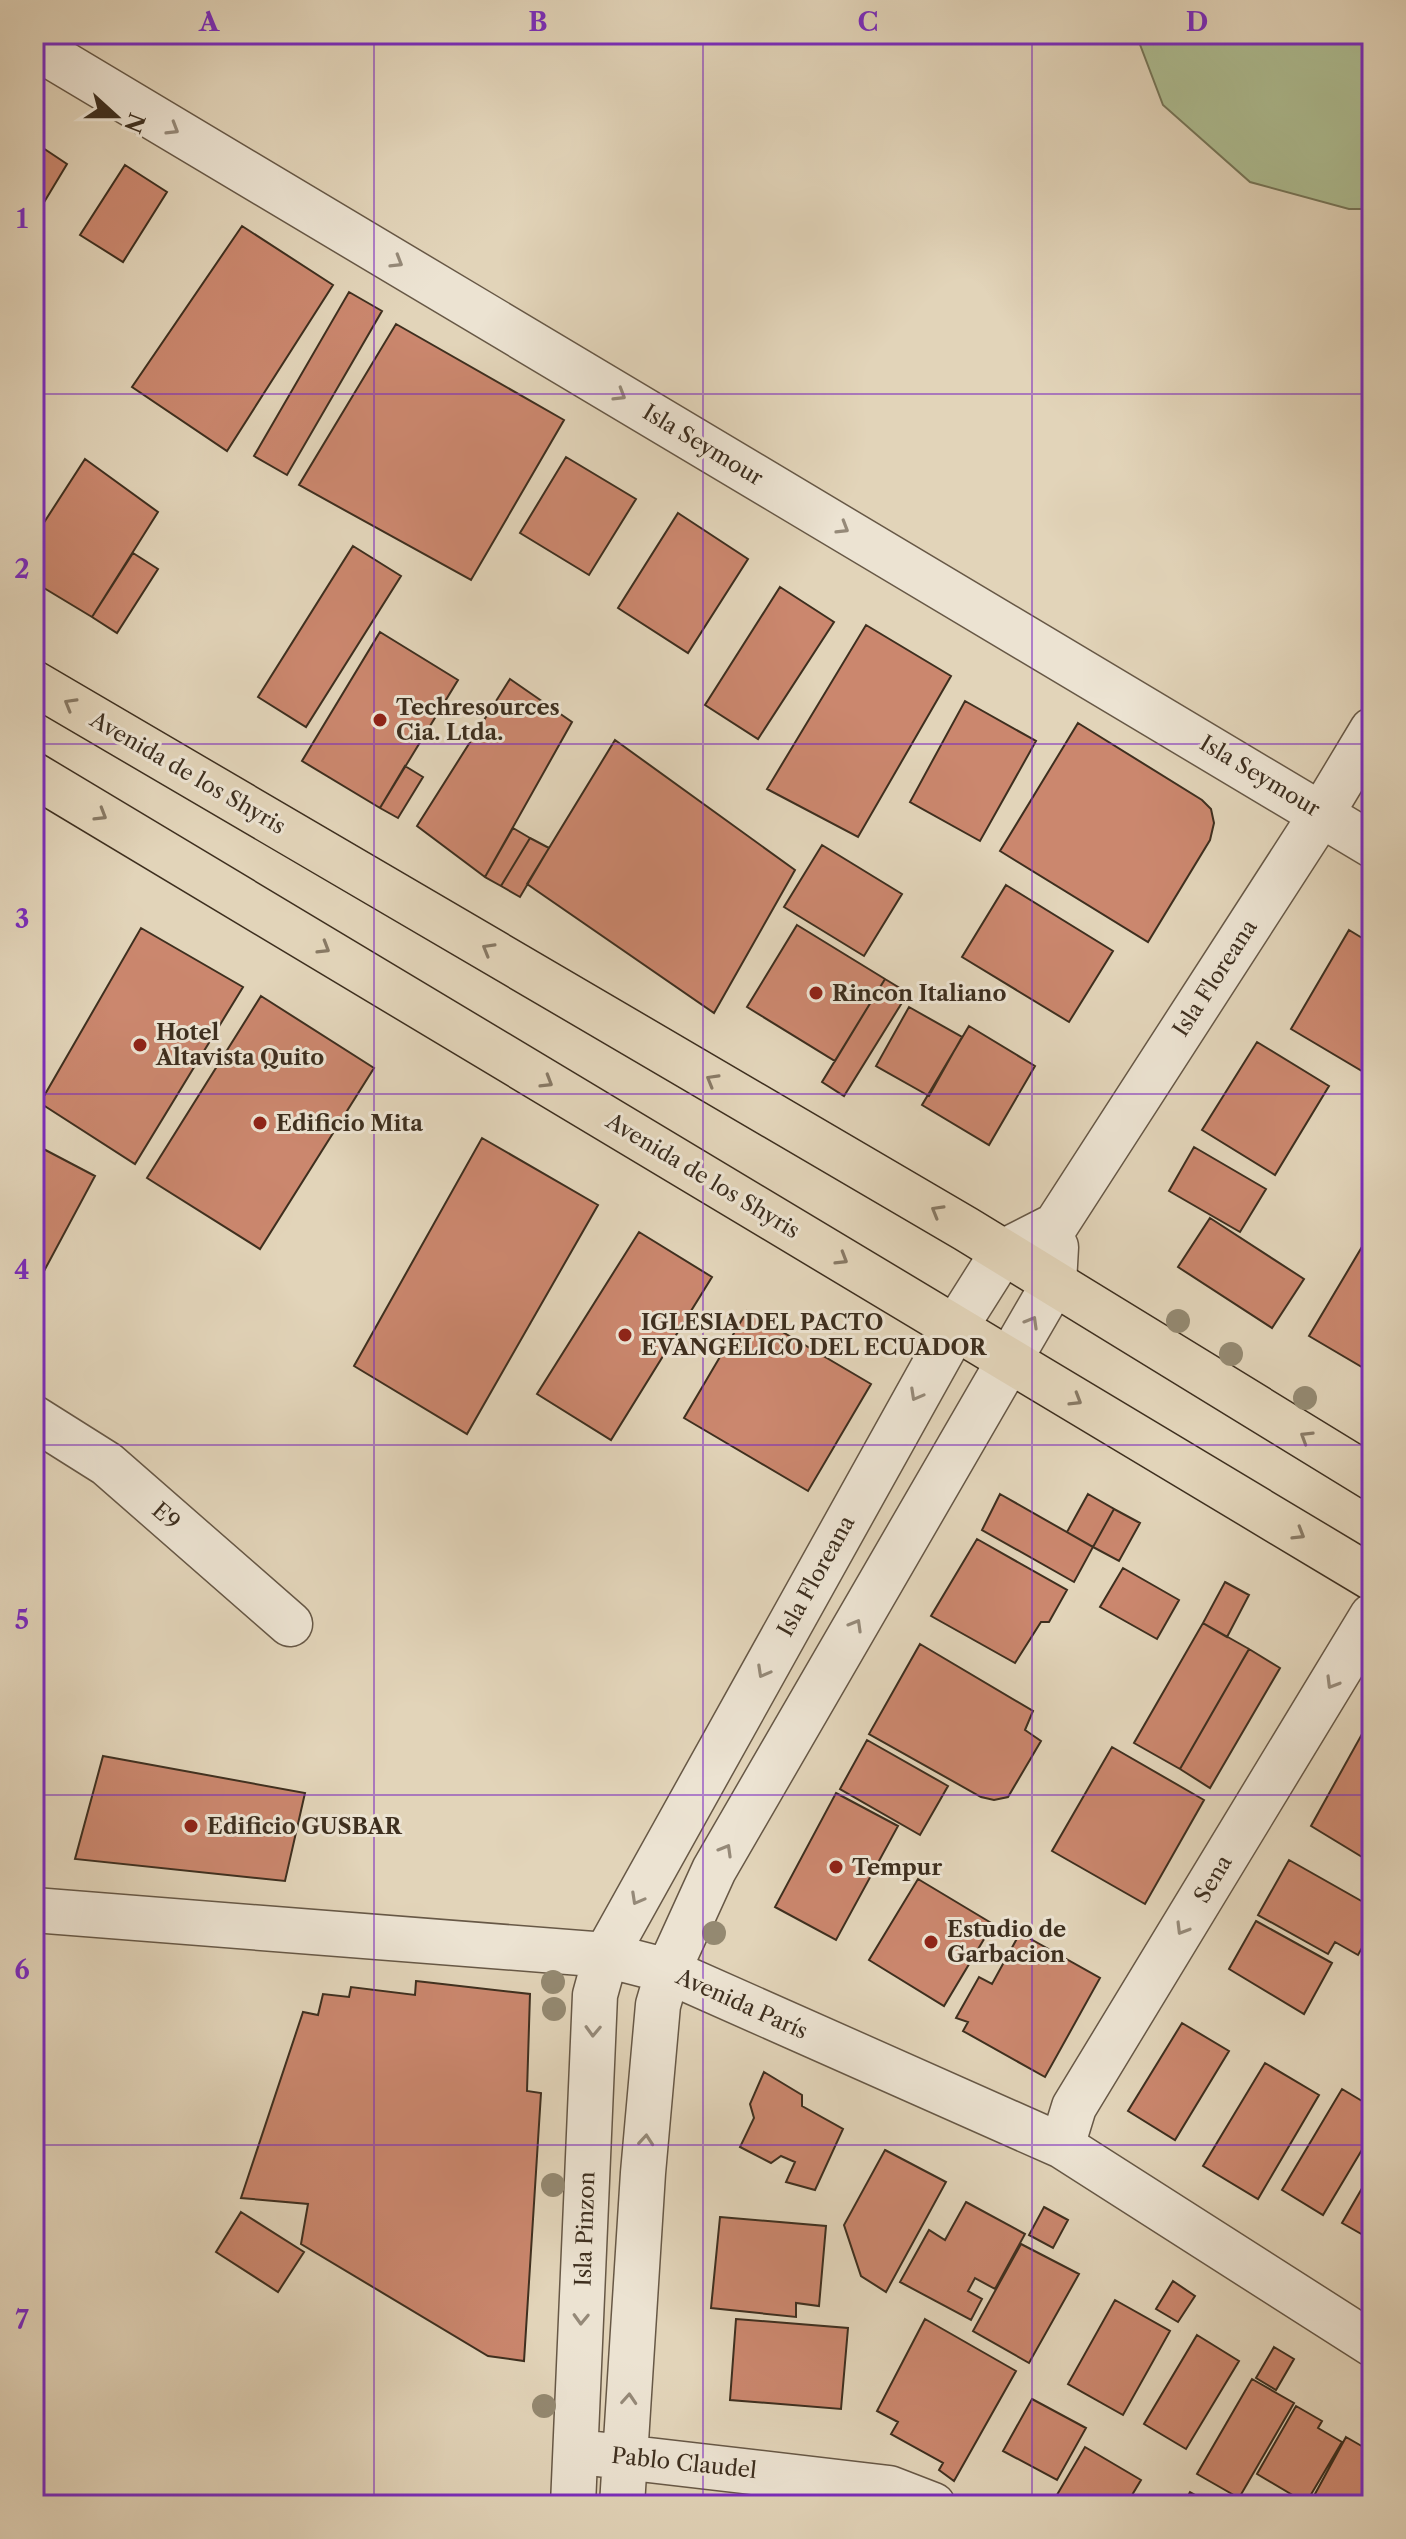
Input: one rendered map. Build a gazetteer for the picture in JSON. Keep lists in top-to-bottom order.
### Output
{
  "streets": {
    "main road": ["Avenida de los Shyris"],
    "street": [
      "Isla Seymour",
      "Isla Floreana",
      "E9",
      "Sena",
      "Avenida París",
      "Isla Pinzon",
      "Pablo Claudel"
    ]
  },
  "crossings": [
    ["Isla Seymour", "Isla Floreana"],
    ["Avenida de los Shyris", "Isla Floreana"],
    ["Isla Floreana", "Avenida París"],
    ["Isla Floreana", "Isla Pinzon"],
    ["Sena", "Avenida París"],
    ["Avenida París", "Isla Pinzon"],
    ["Isla Pinzon", "Pablo Claudel"]
  ],
  "one_way": ["Isla Seymour", "Sena"],
  "places": [
    "Techresources Cia. Ltda.",
    "Rincon Italiano",
    "Hotel Altavista Quito",
    "Edificio Mita",
    "IGLESIA DEL PACTO EVANGELICO DEL ECUADOR",
    "Edificio GUSBAR",
    "Tempur",
    "Estudio de Garbacion"
  ],
  "north": "right",
  "grid": {
    "columns": [
      "A",
      "B",
      "C",
      "D"
    ],
    "rows": [
      "1",
      "2",
      "3",
      "4",
      "5",
      "6",
      "7"
    ]
  }
}
